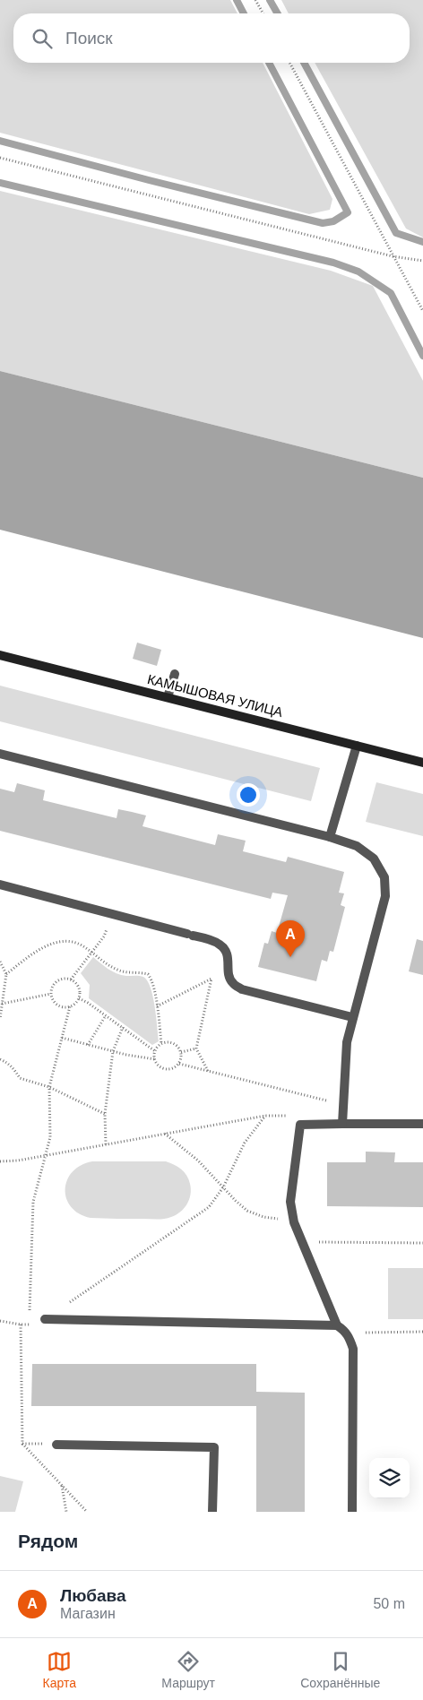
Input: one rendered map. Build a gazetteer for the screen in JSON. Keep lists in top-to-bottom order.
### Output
{
  "streets": {
    "street": ["КАМЫШОВАЯ УЛИЦА"]
  },
  "page": {
    "search": "Поиск",
    "pins": "A",
    "heading": "Рядом",
    "list": [
      {
        "mark": "A",
        "name": "Любава",
        "note": "Магазин",
        "value": "50 m"
      }
    ],
    "nav": ["Карта", "Маршрут", "Сохранённые"]
  }
}
